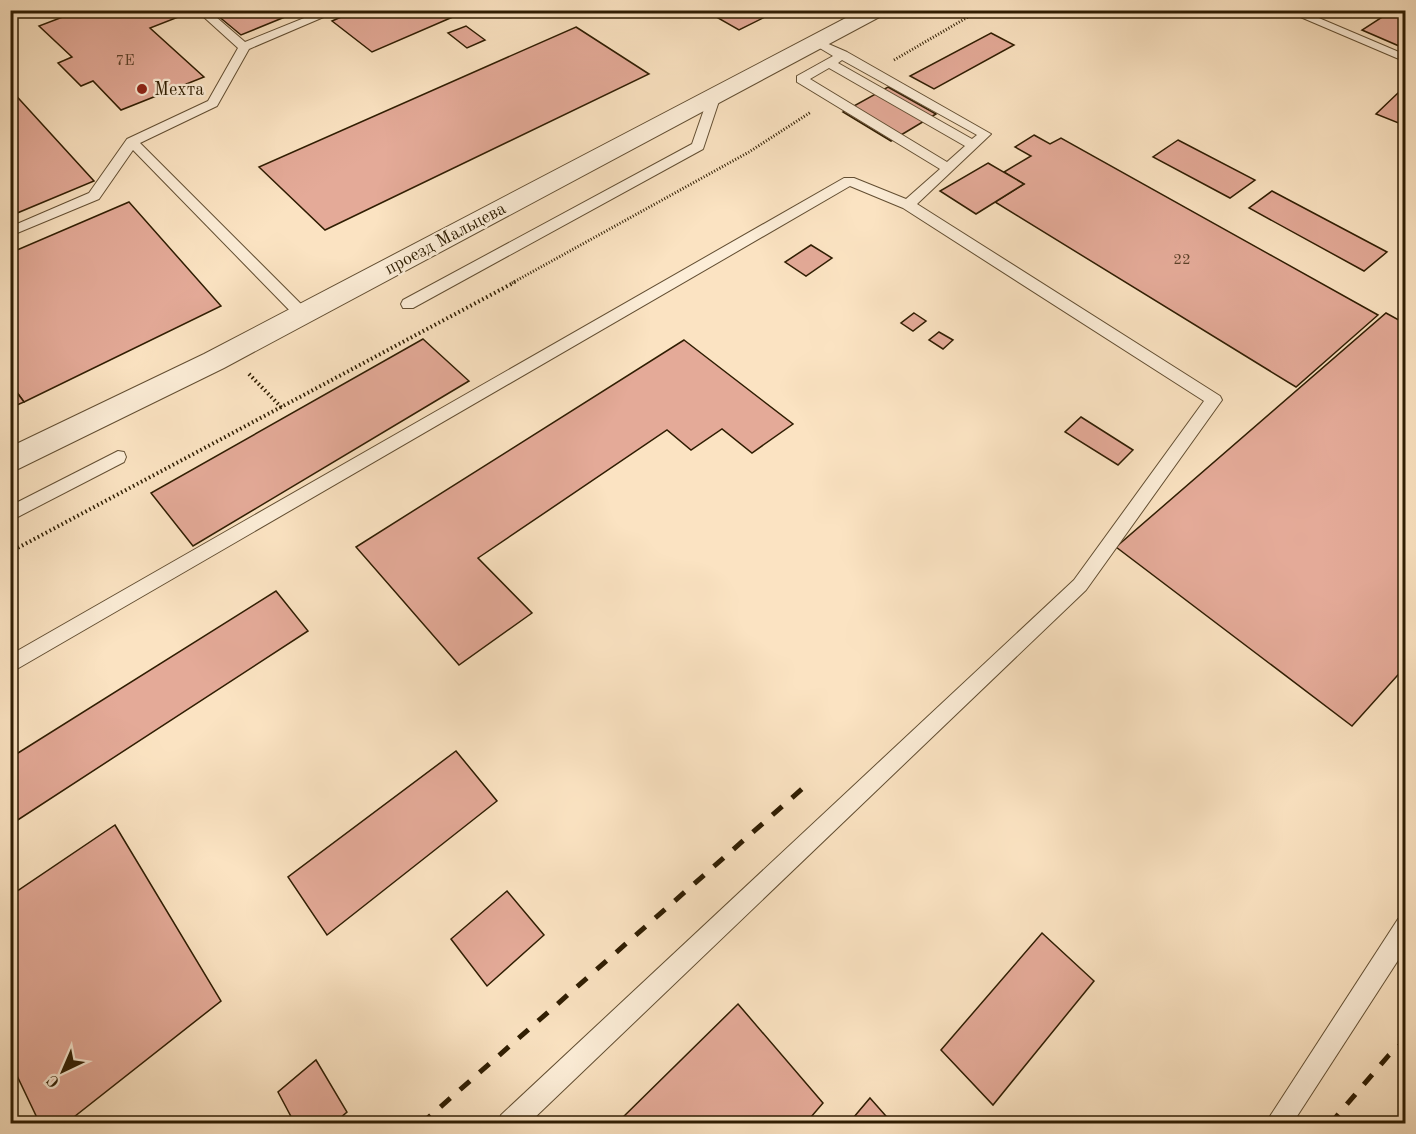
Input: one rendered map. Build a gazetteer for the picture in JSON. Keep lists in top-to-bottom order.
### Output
{
  "streets": {
    "street": ["проезд Мальцева"]
  },
  "places": ["Мехта"],
  "house_numbers": ["7Е", "22"],
  "north": "bottom left"
}
